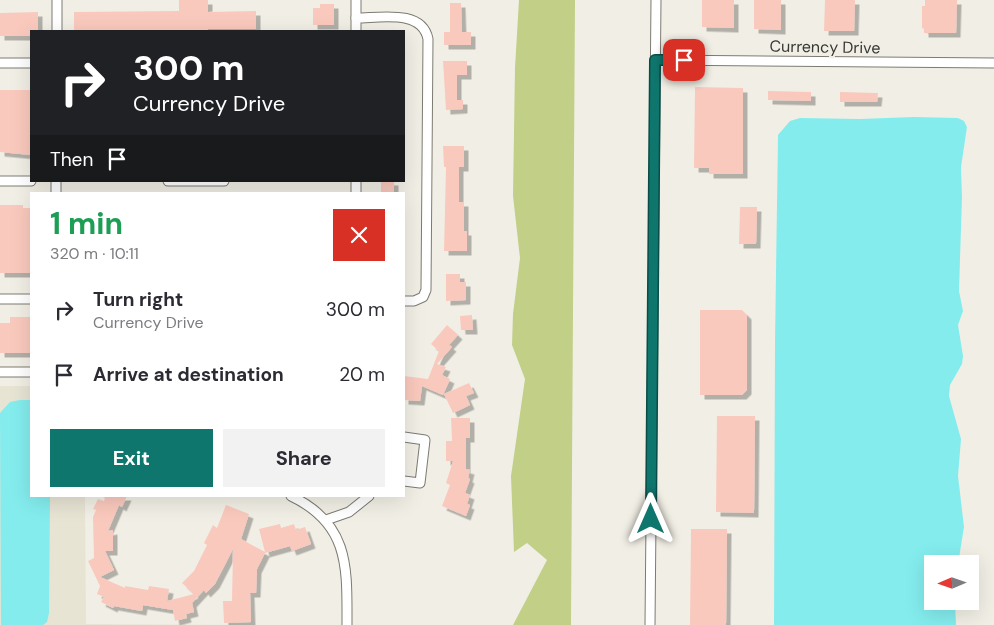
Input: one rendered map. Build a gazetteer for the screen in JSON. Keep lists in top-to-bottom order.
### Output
{
  "streets": {
    "street": ["Currency Drive"]
  },
  "north": "left",
  "page": {
    "turn": ["300 m", "Currency Drive"],
    "then": "Then",
    "heading": ["1 min", "320 m · 10:11"],
    "list": [
      {
        "name": "Turn right",
        "note": "Currency Drive",
        "value": "300 m"
      },
      {
        "name": "Arrive at destination",
        "value": "20 m"
      }
    ],
    "buttons": ["Exit", "Share"]
  }
}
